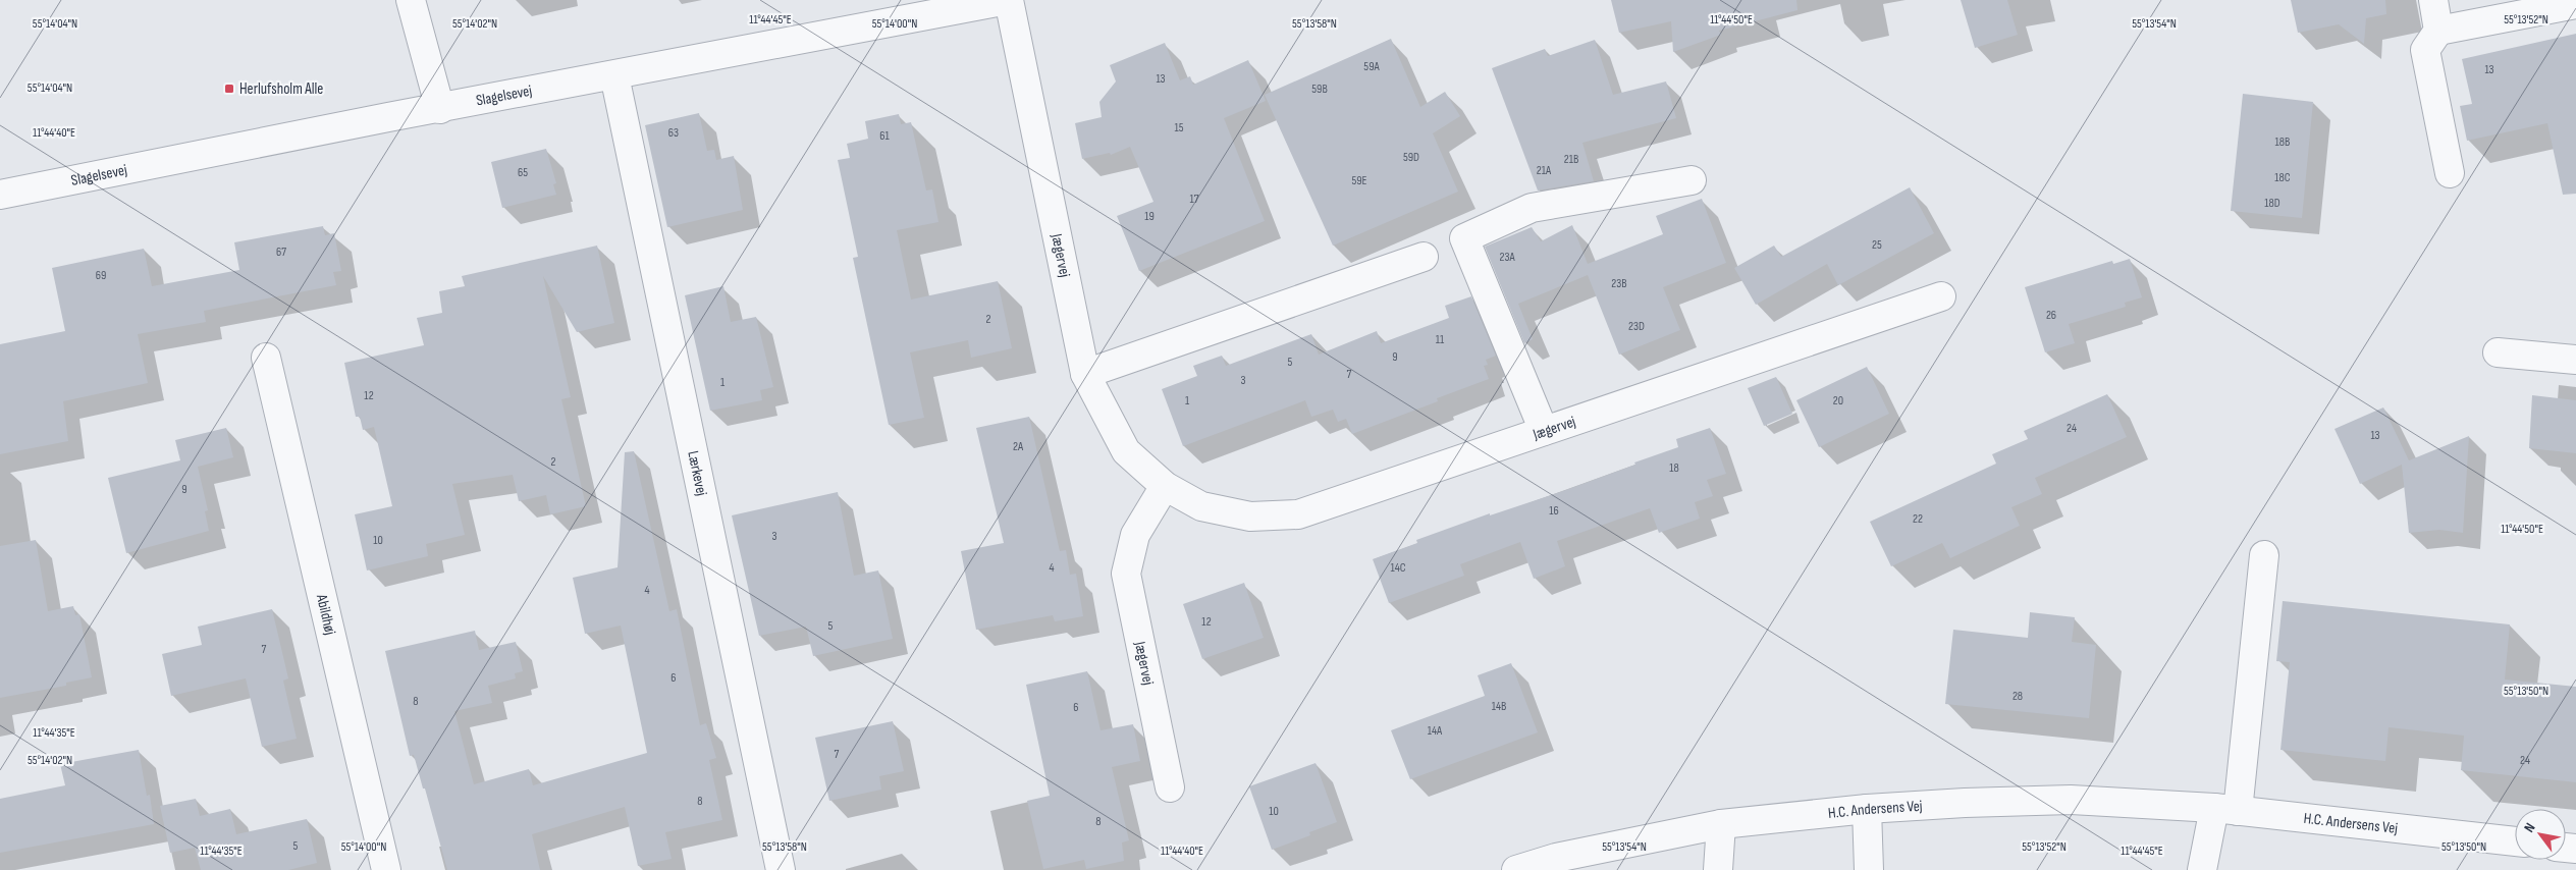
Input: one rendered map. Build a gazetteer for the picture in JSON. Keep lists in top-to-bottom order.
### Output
{
  "streets": {
    "street": [
      "Slagelsevej",
      "Jægervej",
      "Lærkevej",
      "Abildhøj",
      "H.C. Andersens Vej"
    ]
  },
  "crossings": [
    ["Slagelsevej", "Jægervej"],
    ["Slagelsevej", "Lærkevej"]
  ],
  "places": {
    "transit": ["Herlufsholm Alle"]
  },
  "house_numbers": [
    "59A",
    "13",
    "13",
    "59B",
    "15",
    "63",
    "61",
    "18B",
    "59D",
    "21B",
    "21A",
    "65",
    "18C",
    "59E",
    "17",
    "18D",
    "19",
    "25",
    "67",
    "23A",
    "69",
    "23B",
    "26",
    "2",
    "23D",
    "11",
    "9",
    "5",
    "7",
    "3",
    "1",
    "12",
    "1",
    "20",
    "24",
    "13",
    "2A",
    "2",
    "18",
    "9",
    "16",
    "22",
    "3",
    "10",
    "4",
    "14C",
    "4",
    "12",
    "5",
    "7",
    "6",
    "28",
    "8",
    "14B",
    "6",
    "14A",
    "7",
    "24",
    "8",
    "10",
    "8",
    "5"
  ],
  "north": "top left",
  "coordinates": [
    "55°13'52\"N",
    "11°44'45\"E",
    "11°44'50\"E",
    "55°14'04\"N",
    "55°14'02\"N",
    "55°14'00\"N",
    "55°13'58\"N",
    "55°13'54\"N",
    "11°44'40\"E",
    "55°13'50\"N",
    "11°44'35\"E"
  ]
}
